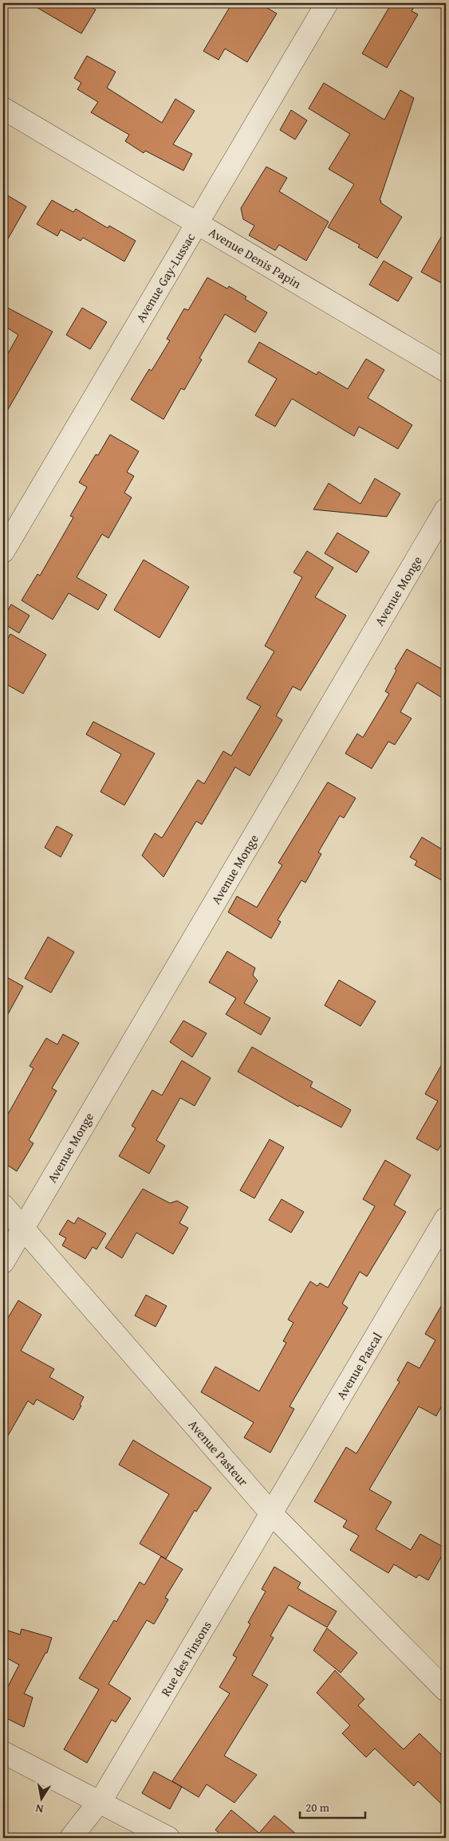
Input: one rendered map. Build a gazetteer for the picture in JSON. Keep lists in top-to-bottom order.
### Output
{
  "streets": {
    "street": [
      "Avenue Denis Papin",
      "Avenue Gay-Lussac",
      "Avenue Monge",
      "Avenue Pascal",
      "Avenue Pasteur",
      "Rue des Pinsons"
    ]
  },
  "crossings": [
    ["Avenue Denis Papin", "Avenue Gay-Lussac"],
    ["Avenue Monge", "Avenue Pasteur"],
    ["Avenue Pascal", "Avenue Pasteur"],
    ["Avenue Pascal", "Rue des Pinsons"],
    ["Avenue Pasteur", "Rue des Pinsons"]
  ],
  "scale_bar": "20 m",
  "north": "bottom"
}
